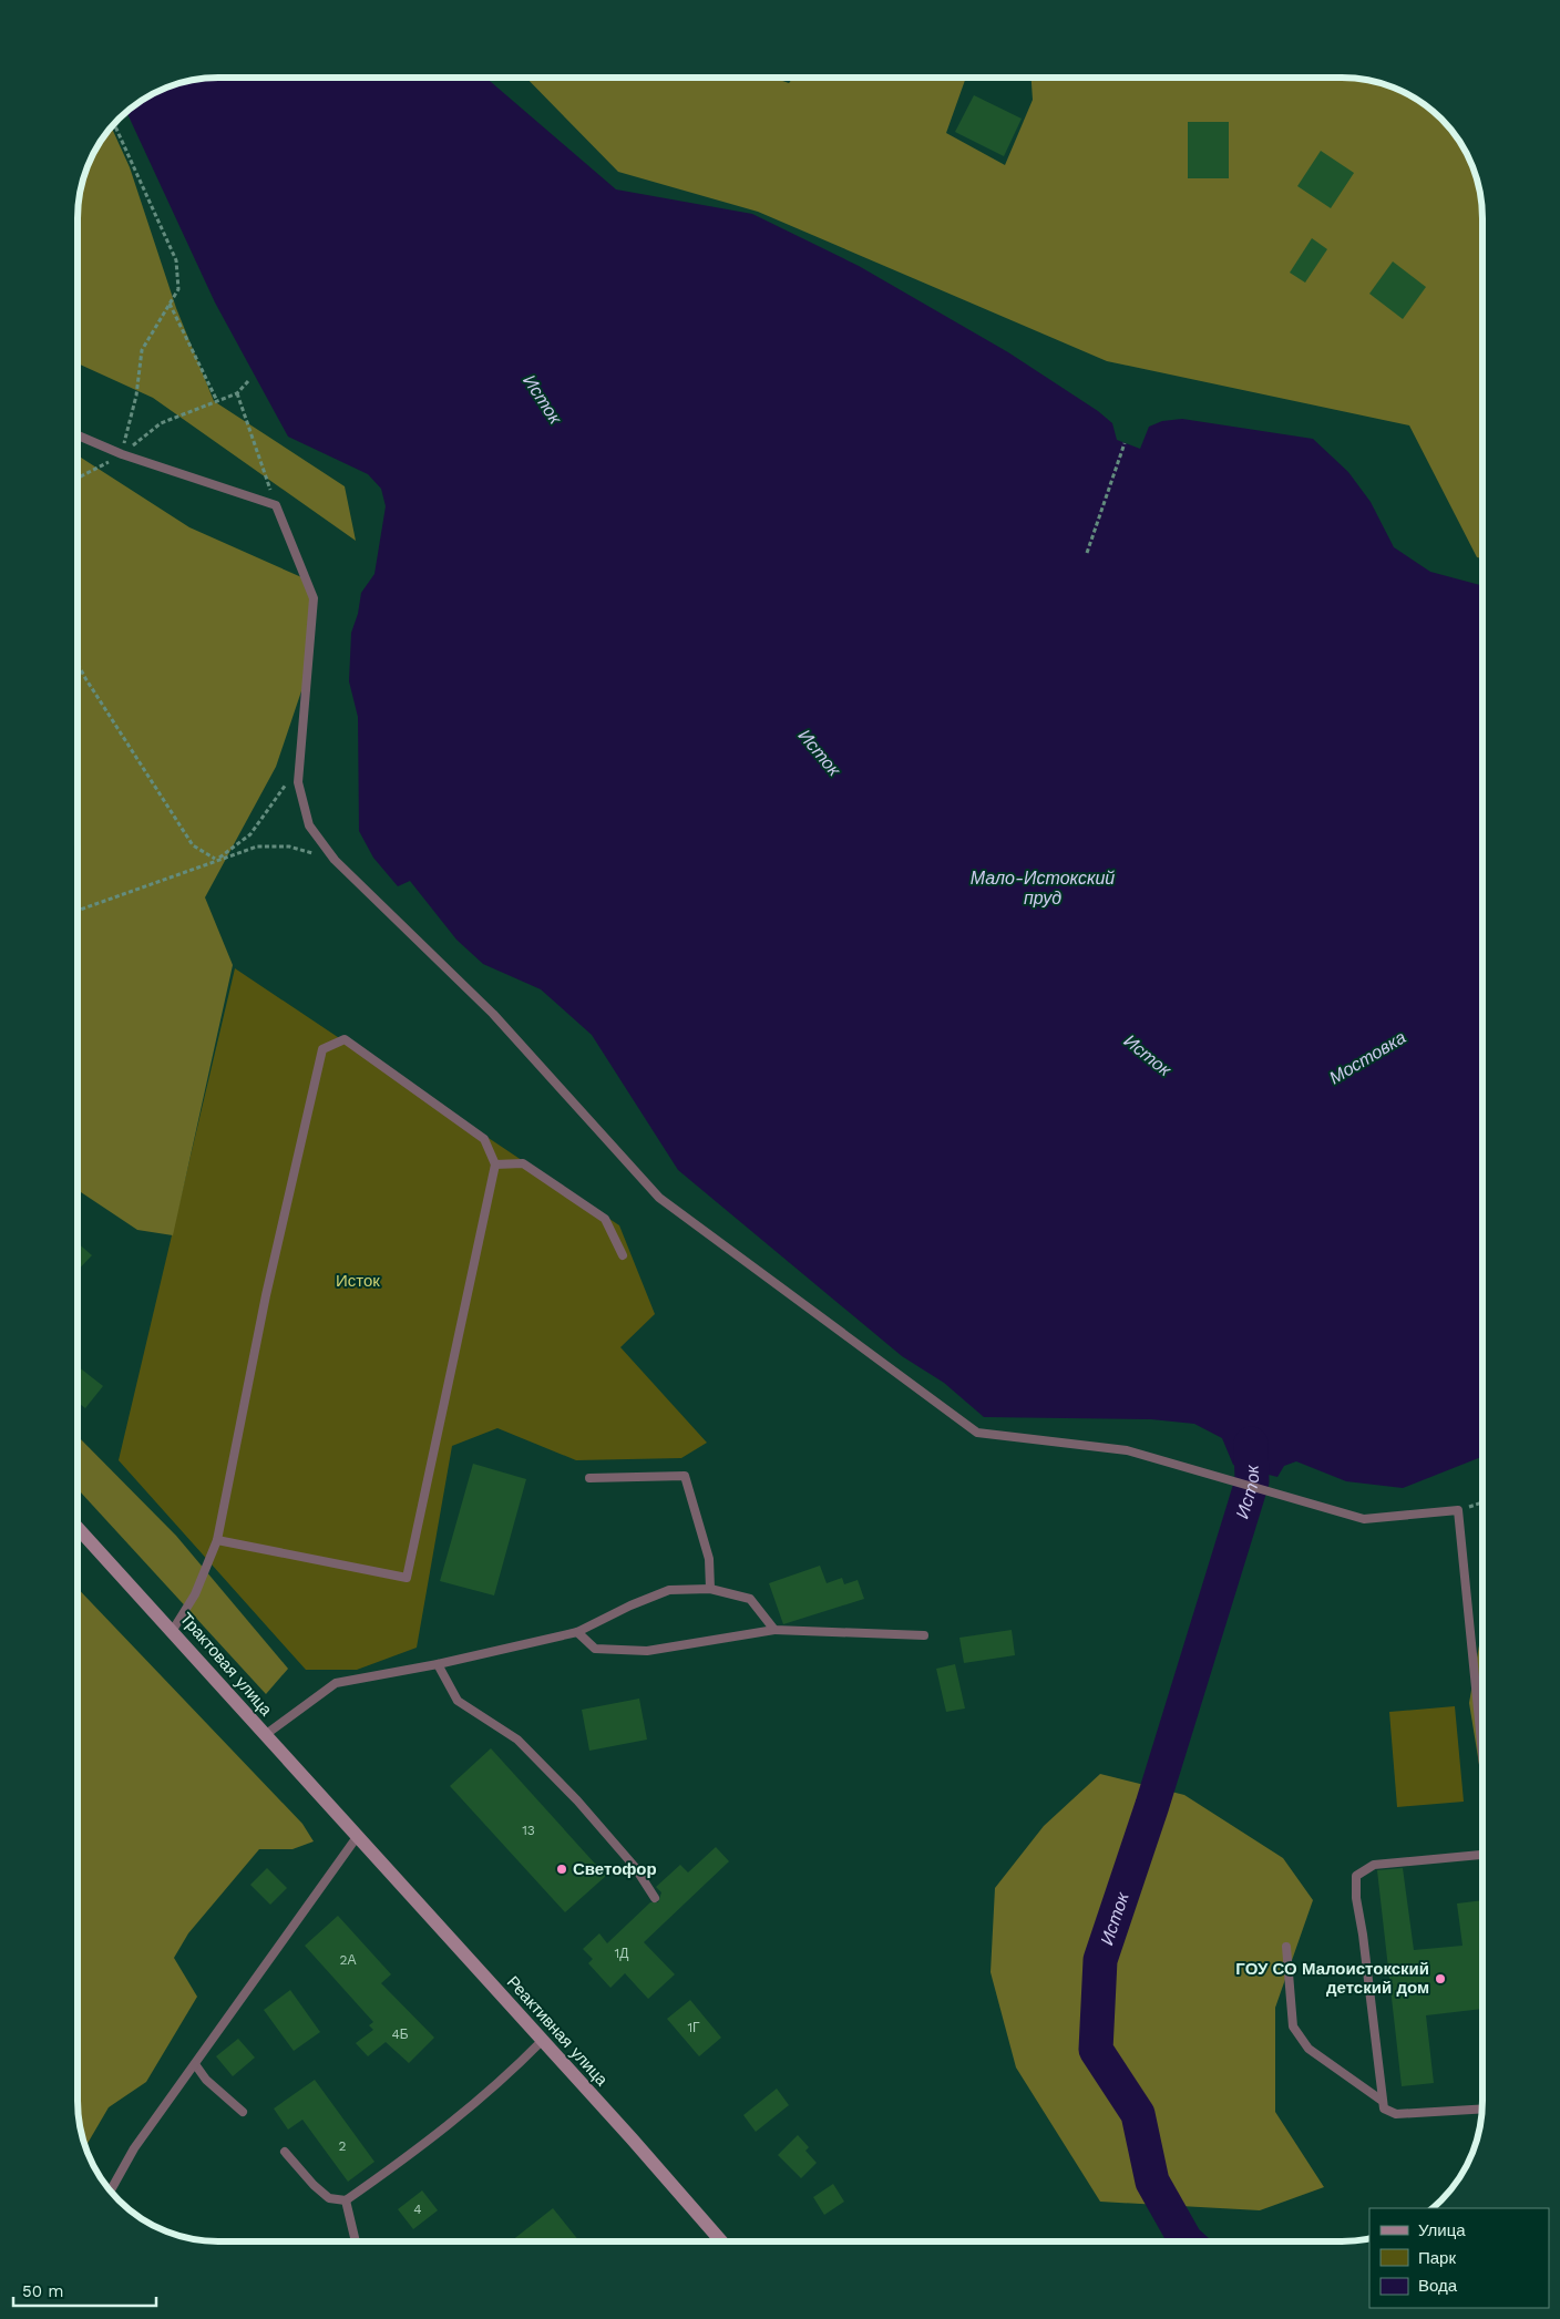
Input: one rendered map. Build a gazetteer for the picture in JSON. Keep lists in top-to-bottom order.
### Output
{
  "streets": {
    "main road": ["Трактовая улица", "Реактивная улица"]
  },
  "crossings": [
    ["Трактовая улица", "Реактивная улица"]
  ],
  "water": ["Исток", "Мало-Истокский пруд", "Мостовка"],
  "parks": ["Исток"],
  "places": ["Светофор", "ГОУ СО Малоистокский детский дом"],
  "house_numbers": [
    "13",
    "1Д",
    "2А",
    "1Г",
    "4Б",
    "2",
    "4"
  ],
  "legend": ["Улица", "Парк", "Вода"],
  "scale_bar": "50 m"
}
